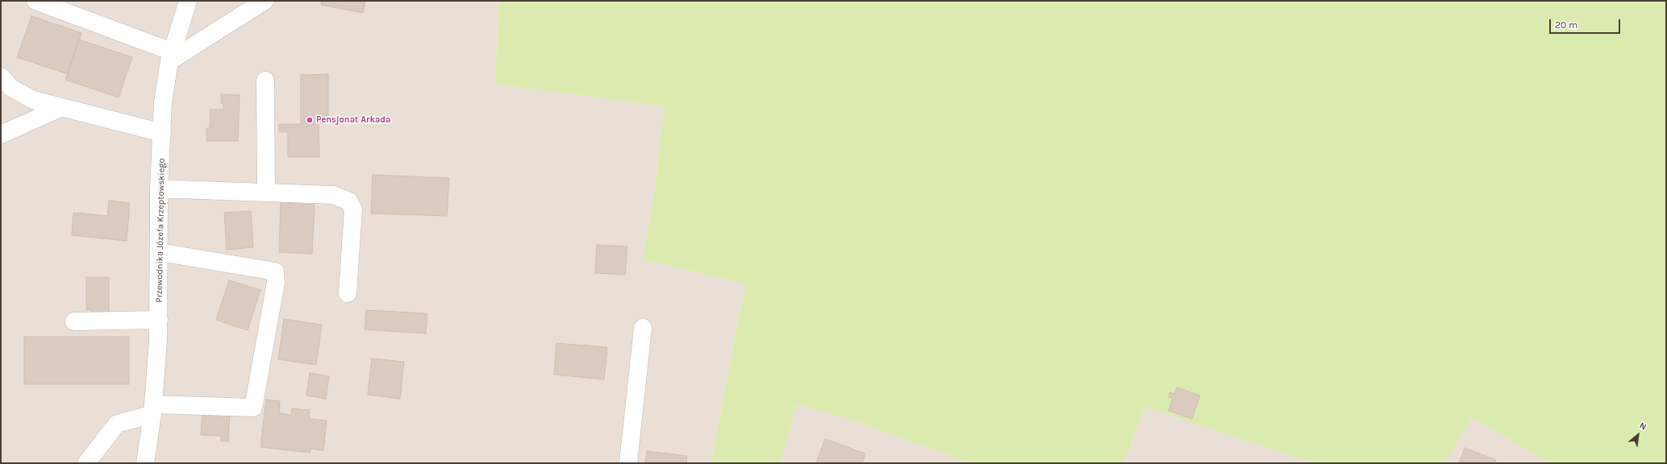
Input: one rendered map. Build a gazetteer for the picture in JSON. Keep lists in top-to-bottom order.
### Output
{
  "streets": {
    "street": ["Przewodnika Józefa Krzeptowskiego"]
  },
  "places": ["Pensjonat Arkada"],
  "scale_bar": "20 m",
  "north": "top right"
}
